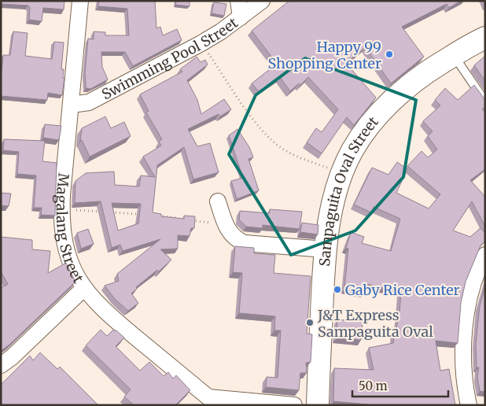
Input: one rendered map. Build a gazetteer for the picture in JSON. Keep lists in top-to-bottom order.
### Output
{
  "streets": {
    "street": ["Swimming Pool Street", "Sampaguita Oval Street", "Magalang Street"]
  },
  "crossings": [
    ["Swimming Pool Street", "Magalang Street"]
  ],
  "places": ["Happy 99 Shopping Center", "Gaby Rice Center", "J&T Express Sampaguita Oval"],
  "scale_bar": "50 m"
}
